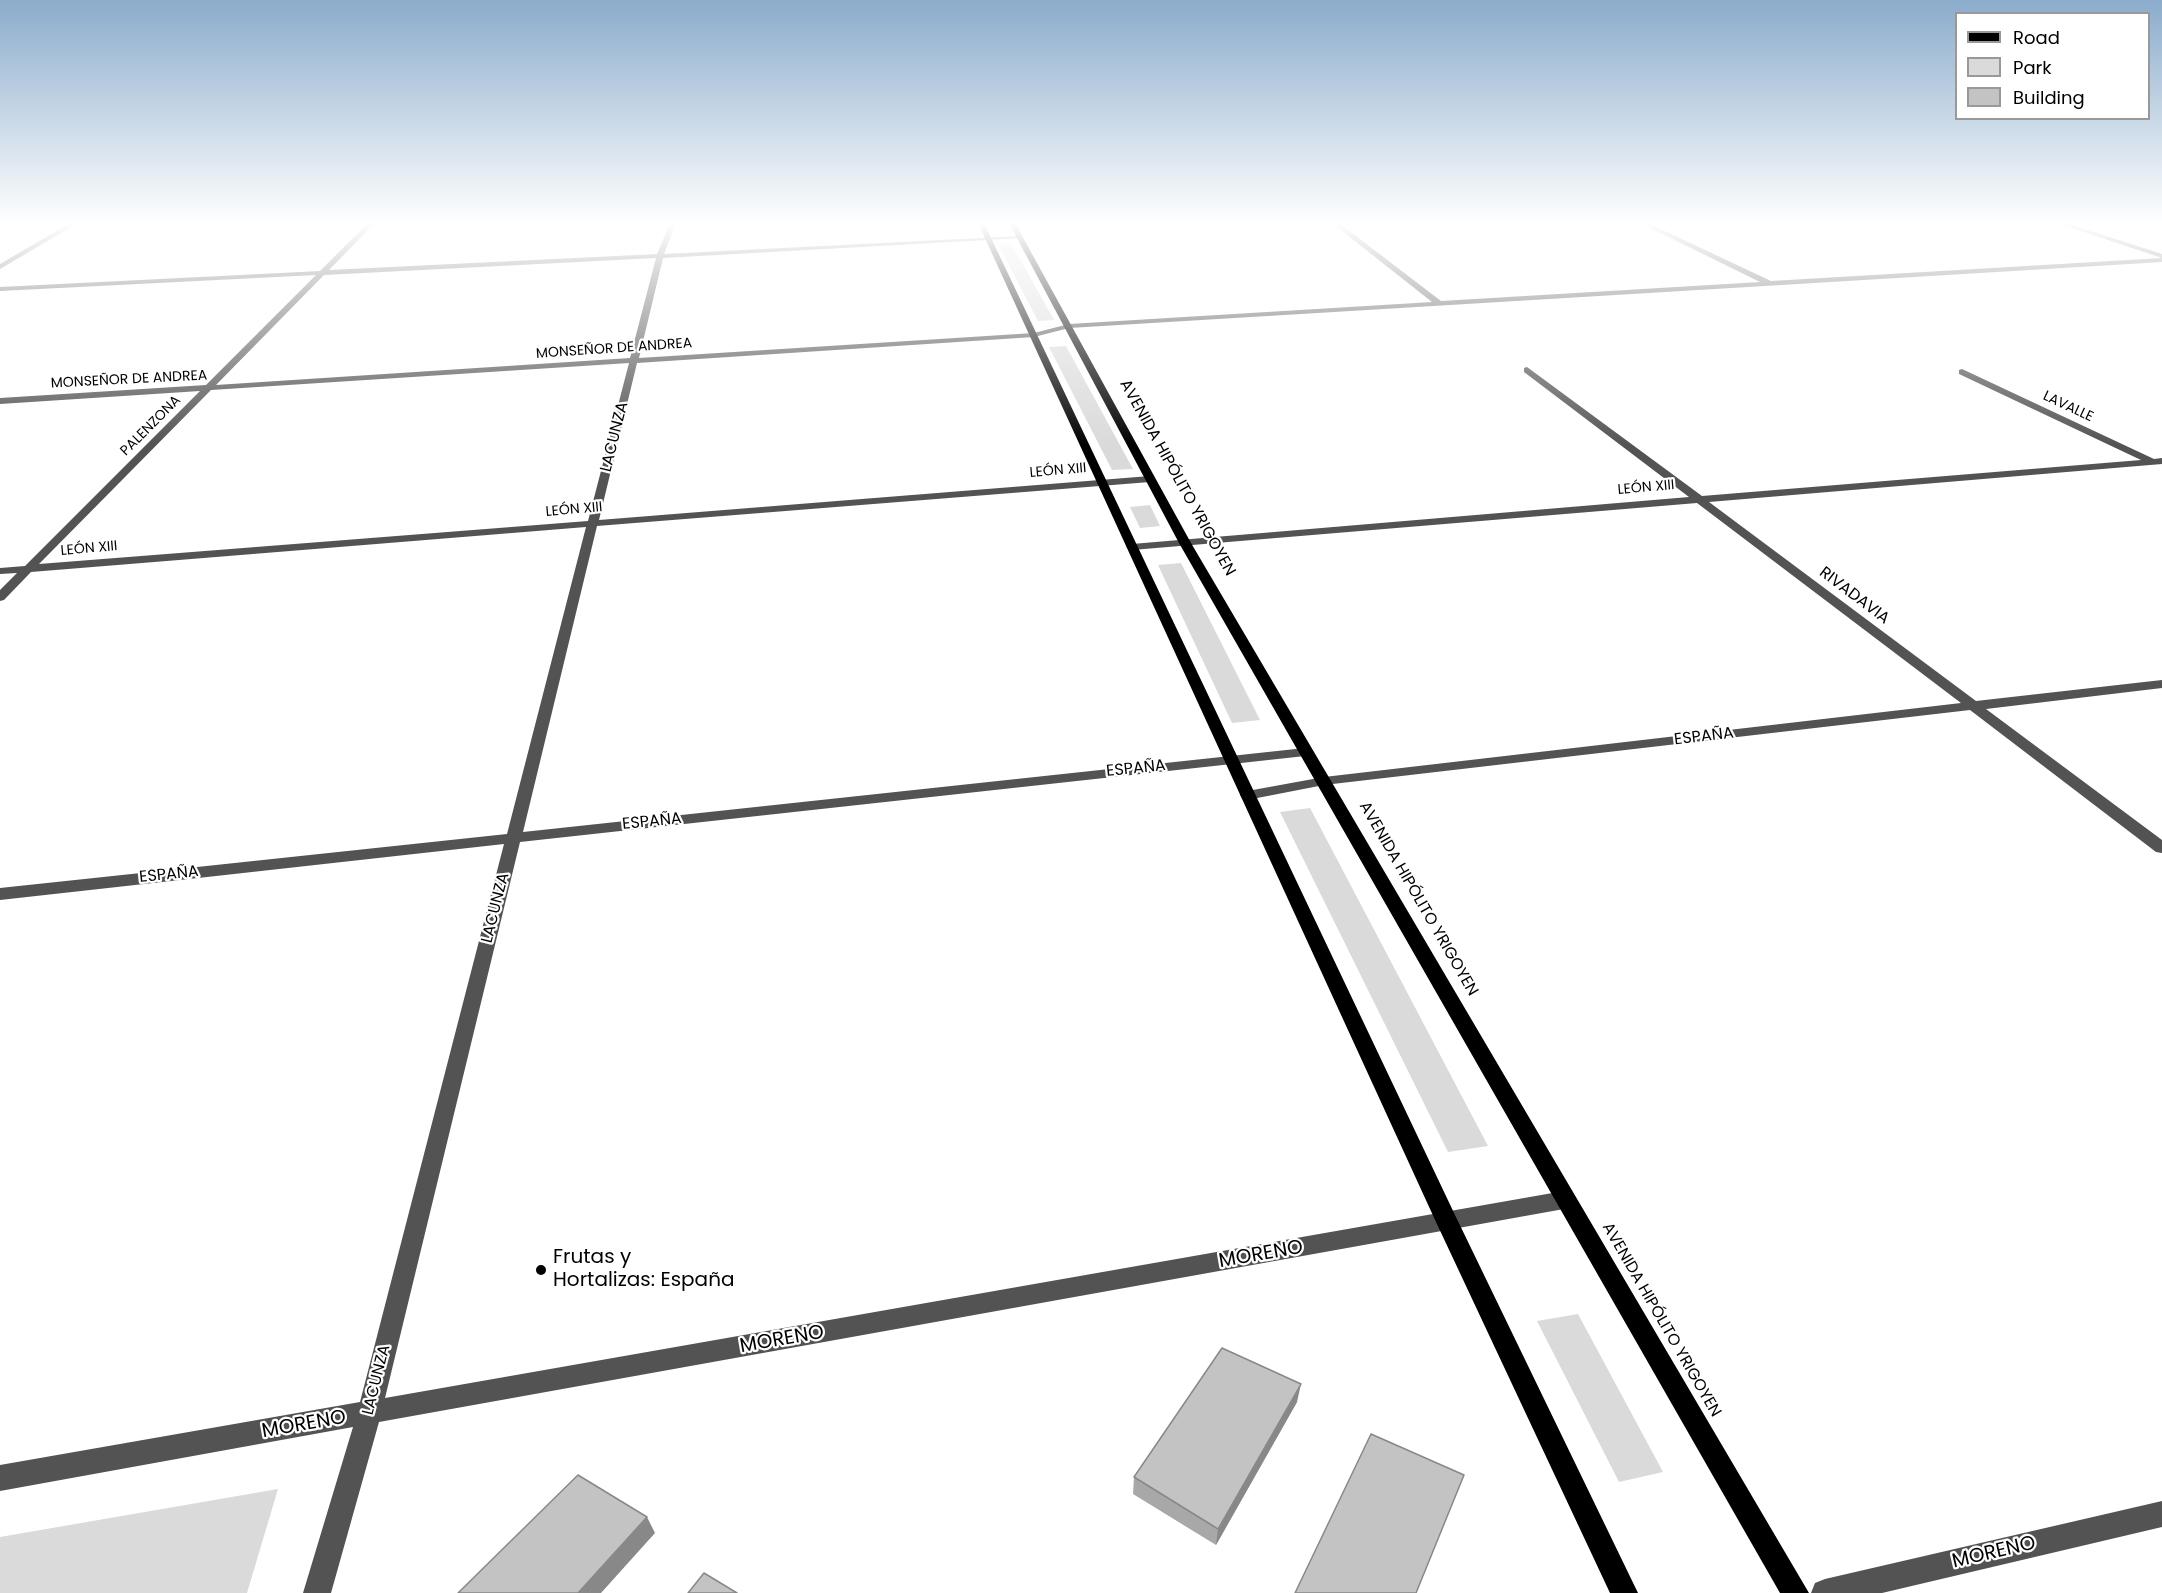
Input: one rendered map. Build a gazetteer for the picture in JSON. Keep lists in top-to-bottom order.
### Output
{
  "streets": {
    "main road": ["AVENIDA HIPÓLITO YRIGOYEN"],
    "street": [
      "MONSEÑOR DE ANDREA",
      "LAVALLE",
      "PALENZONA",
      "LACUNZA",
      "LEÓN XIII",
      "RIVADAVIA",
      "ESPAÑA",
      "MORENO"
    ]
  },
  "crossings": [
    ["MONSEÑOR DE ANDREA", "PALENZONA"],
    ["MONSEÑOR DE ANDREA", "LACUNZA"],
    ["MONSEÑOR DE ANDREA", "AVENIDA HIPÓLITO YRIGOYEN"],
    ["LAVALLE", "LEÓN XIII"],
    ["PALENZONA", "LEÓN XIII"],
    ["LACUNZA", "LEÓN XIII"],
    ["LACUNZA", "ESPAÑA"],
    ["LACUNZA", "MORENO"],
    ["LEÓN XIII", "AVENIDA HIPÓLITO YRIGOYEN"],
    ["LEÓN XIII", "RIVADAVIA"],
    ["AVENIDA HIPÓLITO YRIGOYEN", "ESPAÑA"],
    ["AVENIDA HIPÓLITO YRIGOYEN", "MORENO"],
    ["RIVADAVIA", "ESPAÑA"]
  ],
  "places": ["Frutas y Hortalizas: España"],
  "legend": ["Road", "Park", "Building"]
}
